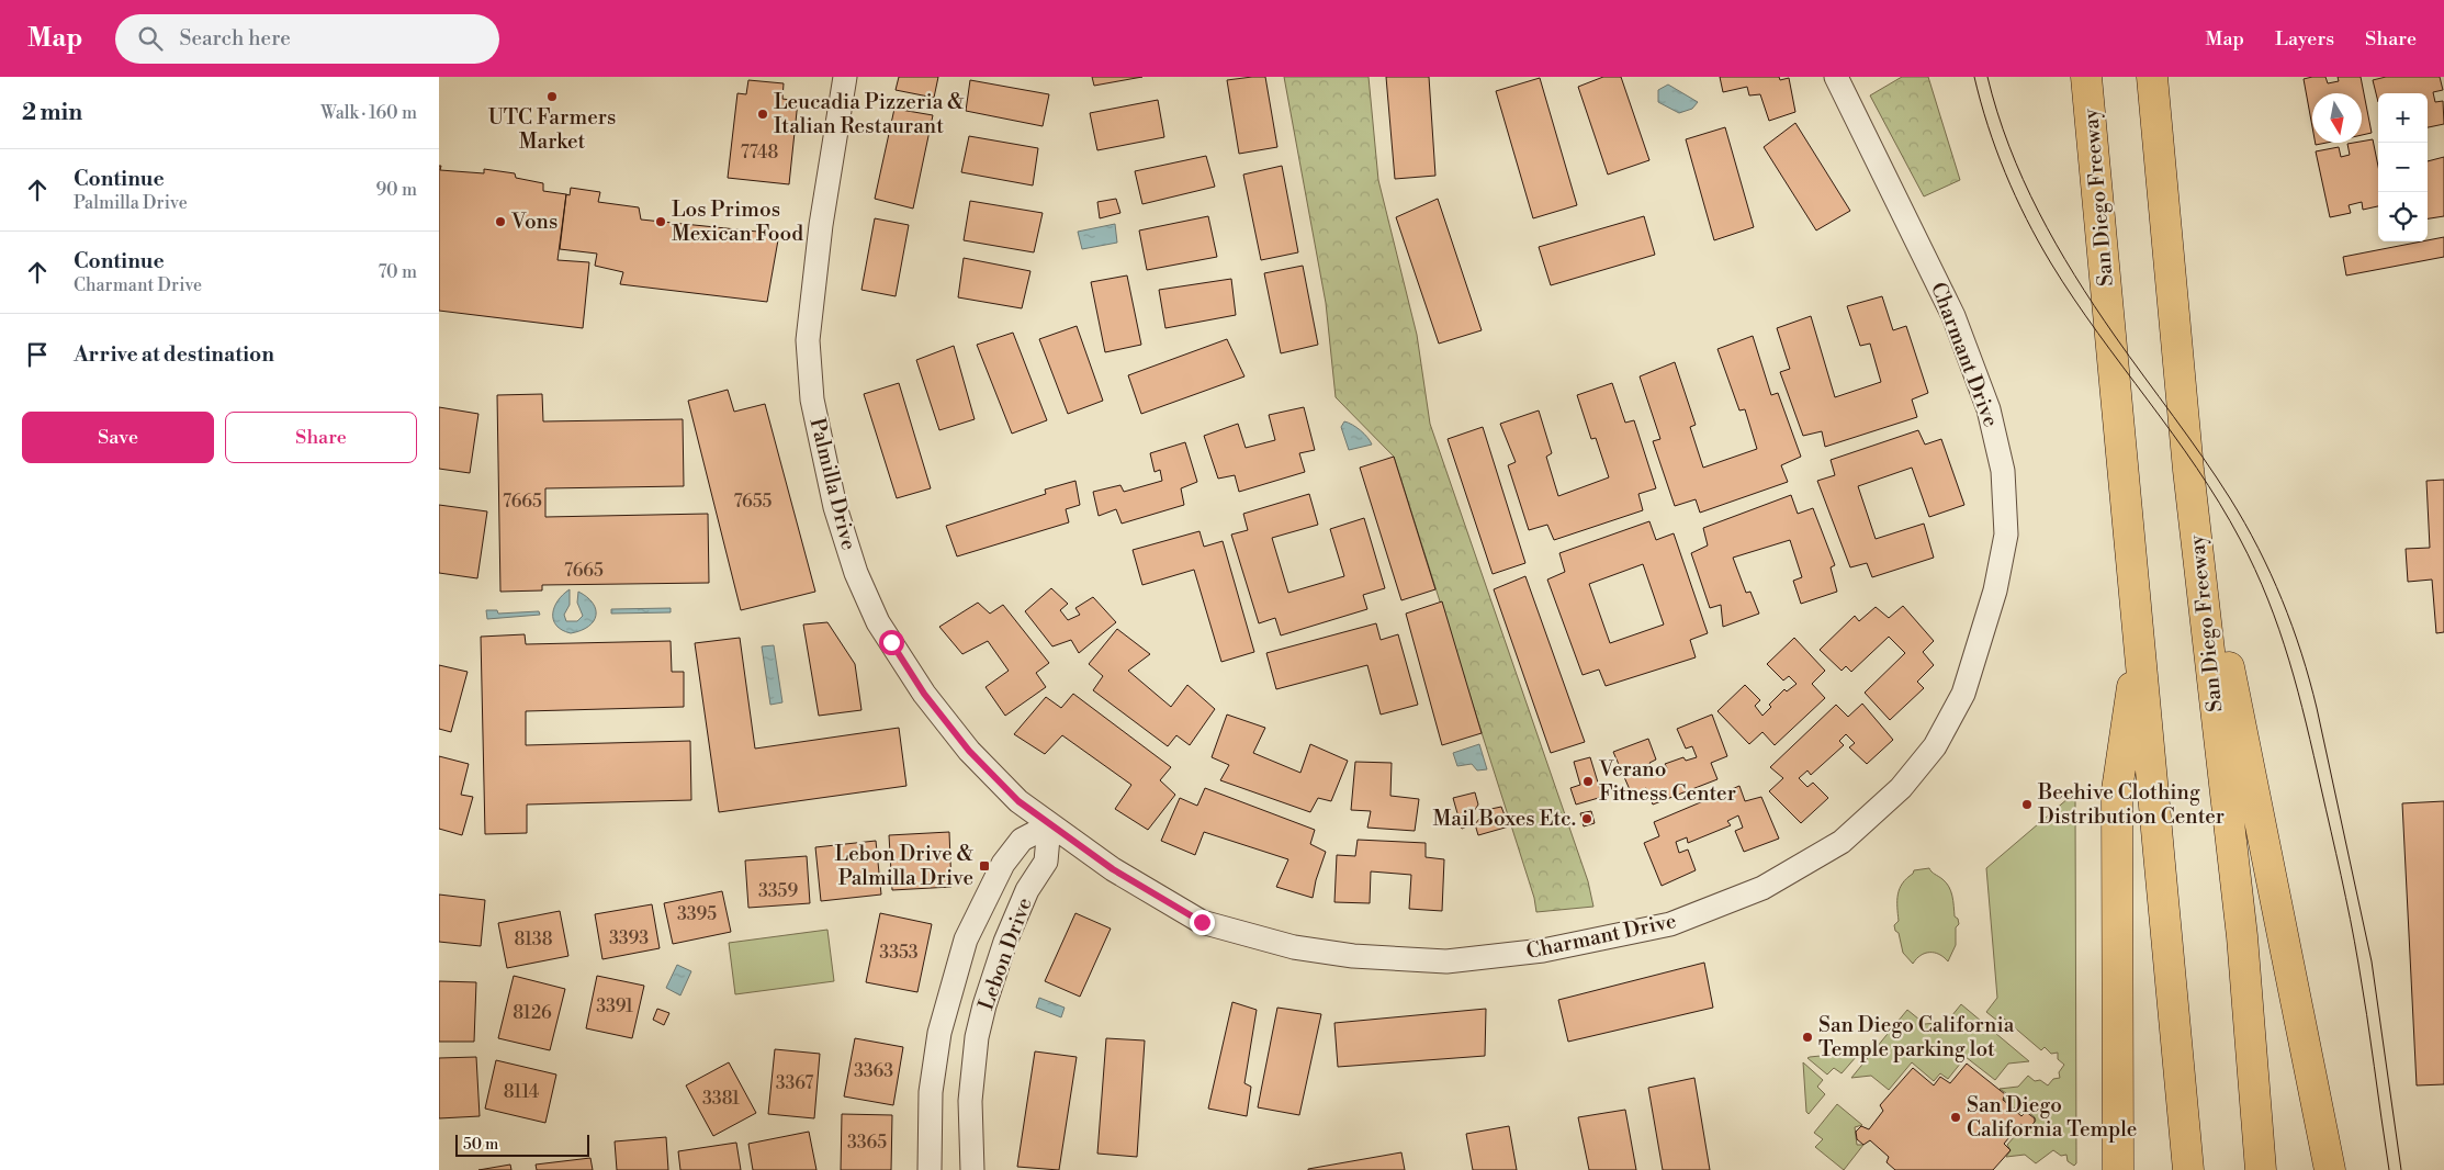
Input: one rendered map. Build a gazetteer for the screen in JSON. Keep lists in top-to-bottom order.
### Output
{
  "streets": {
    "highway": ["San Diego Freeway"],
    "street": ["Charmant Drive", "Palmilla Drive", "Lebon Drive"]
  },
  "crossings": [
    ["Charmant Drive", "Palmilla Drive"],
    ["Charmant Drive", "Lebon Drive"],
    ["Palmilla Drive", "Lebon Drive"]
  ],
  "places": {
    "other": [
      "UTC Farmers Market",
      "Leucadia Pizzeria & Italian Restaurant",
      "Vons",
      "Los Primos Mexican Food",
      "Verano Fitness Center",
      "Beehive Clothing Distribution Center",
      "Mail Boxes Etc.",
      "San Diego California Temple parking lot",
      "San Diego California Temple"
    ],
    "transit": ["Lebon Drive & Palmilla Drive"]
  },
  "house_numbers": [
    "7748",
    "7665",
    "7655",
    "7665",
    "3359",
    "3395",
    "3393",
    "8138",
    "3353",
    "3391",
    "8126",
    "3363",
    "3367",
    "8114",
    "3381",
    "3365"
  ],
  "scale_bar": "50 m",
  "north": "bottom",
  "page": {
    "header": "Map",
    "search": "Search here",
    "nav": ["Map", "Layers", "Share"],
    "heading": ["2 min", "Walk · 160 m"],
    "map_buttons": ["+", "−"],
    "list": [
      ["Continue", "Palmilla Drive", "90 m"],
      ["Continue", "Charmant Drive", "70 m"],
      "Arrive at destination"
    ],
    "buttons": ["Save", "Share"],
    "scale": "50 m"
  }
}
